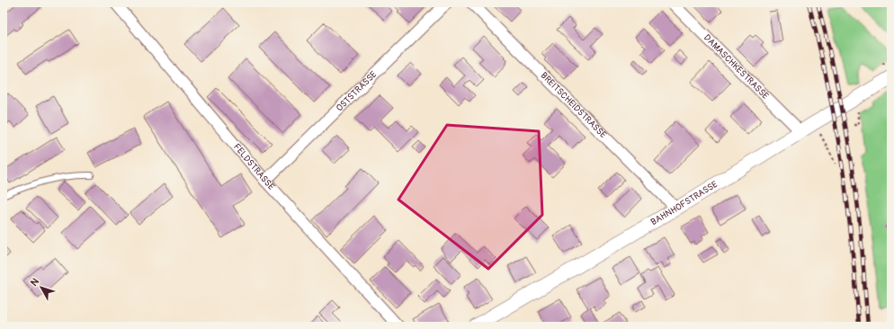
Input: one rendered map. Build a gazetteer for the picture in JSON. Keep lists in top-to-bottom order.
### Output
{
  "streets": {
    "street": [
      "DAMASCHKESTRASSE",
      "OSTSTRASSE",
      "BREITSCHEIDSTRASSE",
      "FELDSTRASSE",
      "BAHNHOFSTRASSE"
    ]
  },
  "crossings": [
    ["DAMASCHKESTRASSE", "BAHNHOFSTRASSE"],
    ["OSTSTRASSE", "FELDSTRASSE"],
    ["BREITSCHEIDSTRASSE", "BAHNHOFSTRASSE"]
  ],
  "north": "top left"
}
